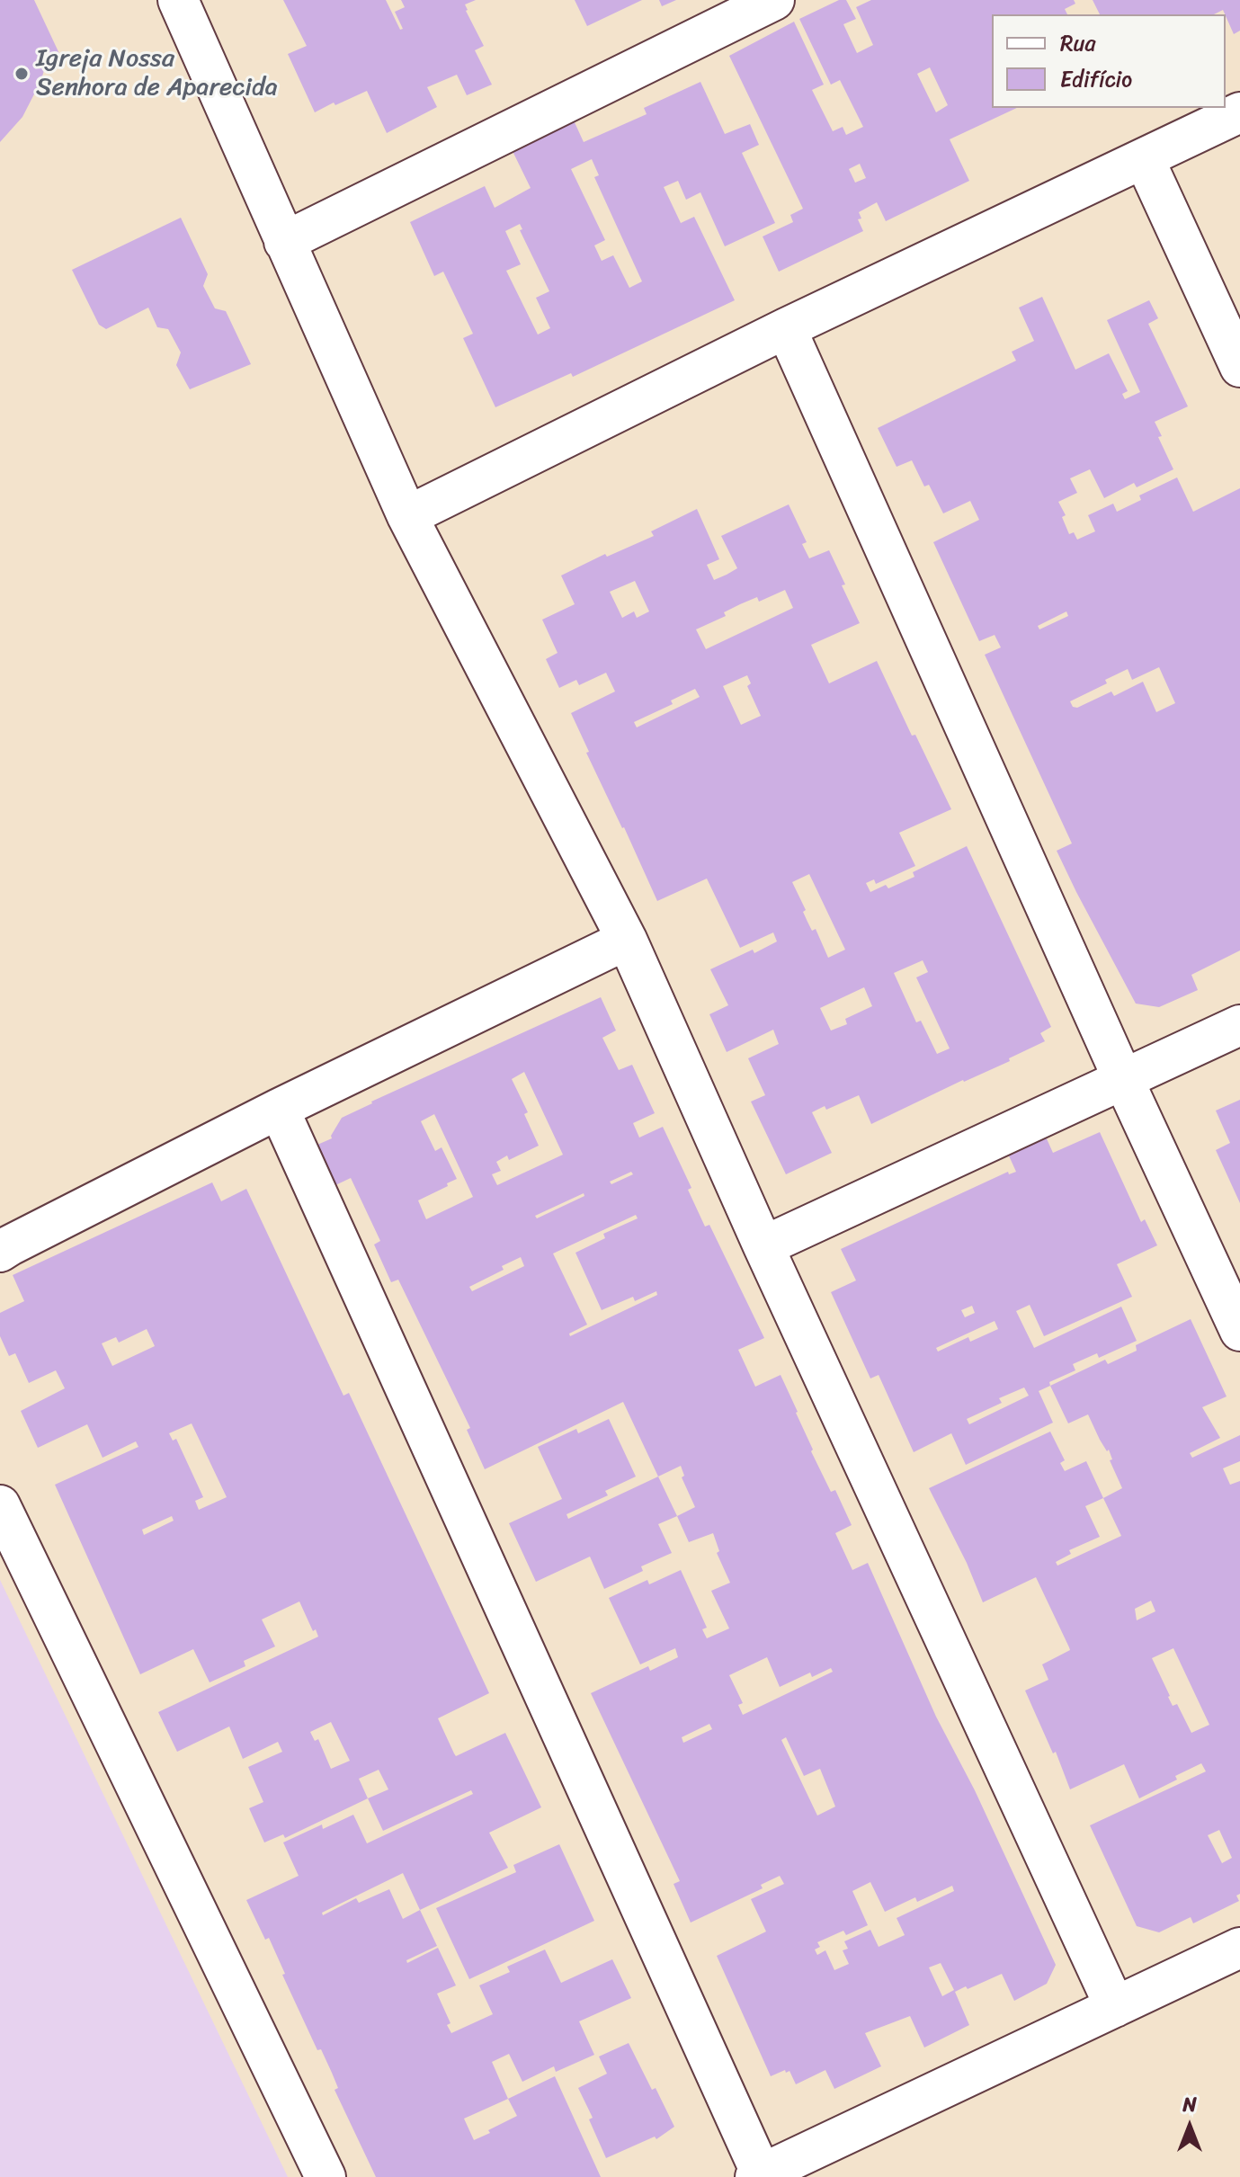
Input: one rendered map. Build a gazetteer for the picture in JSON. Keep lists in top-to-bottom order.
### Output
{
  "places": ["Igreja Nossa Senhora de Aparecida"],
  "legend": ["Rua", "Edifício"],
  "north": "top"
}
